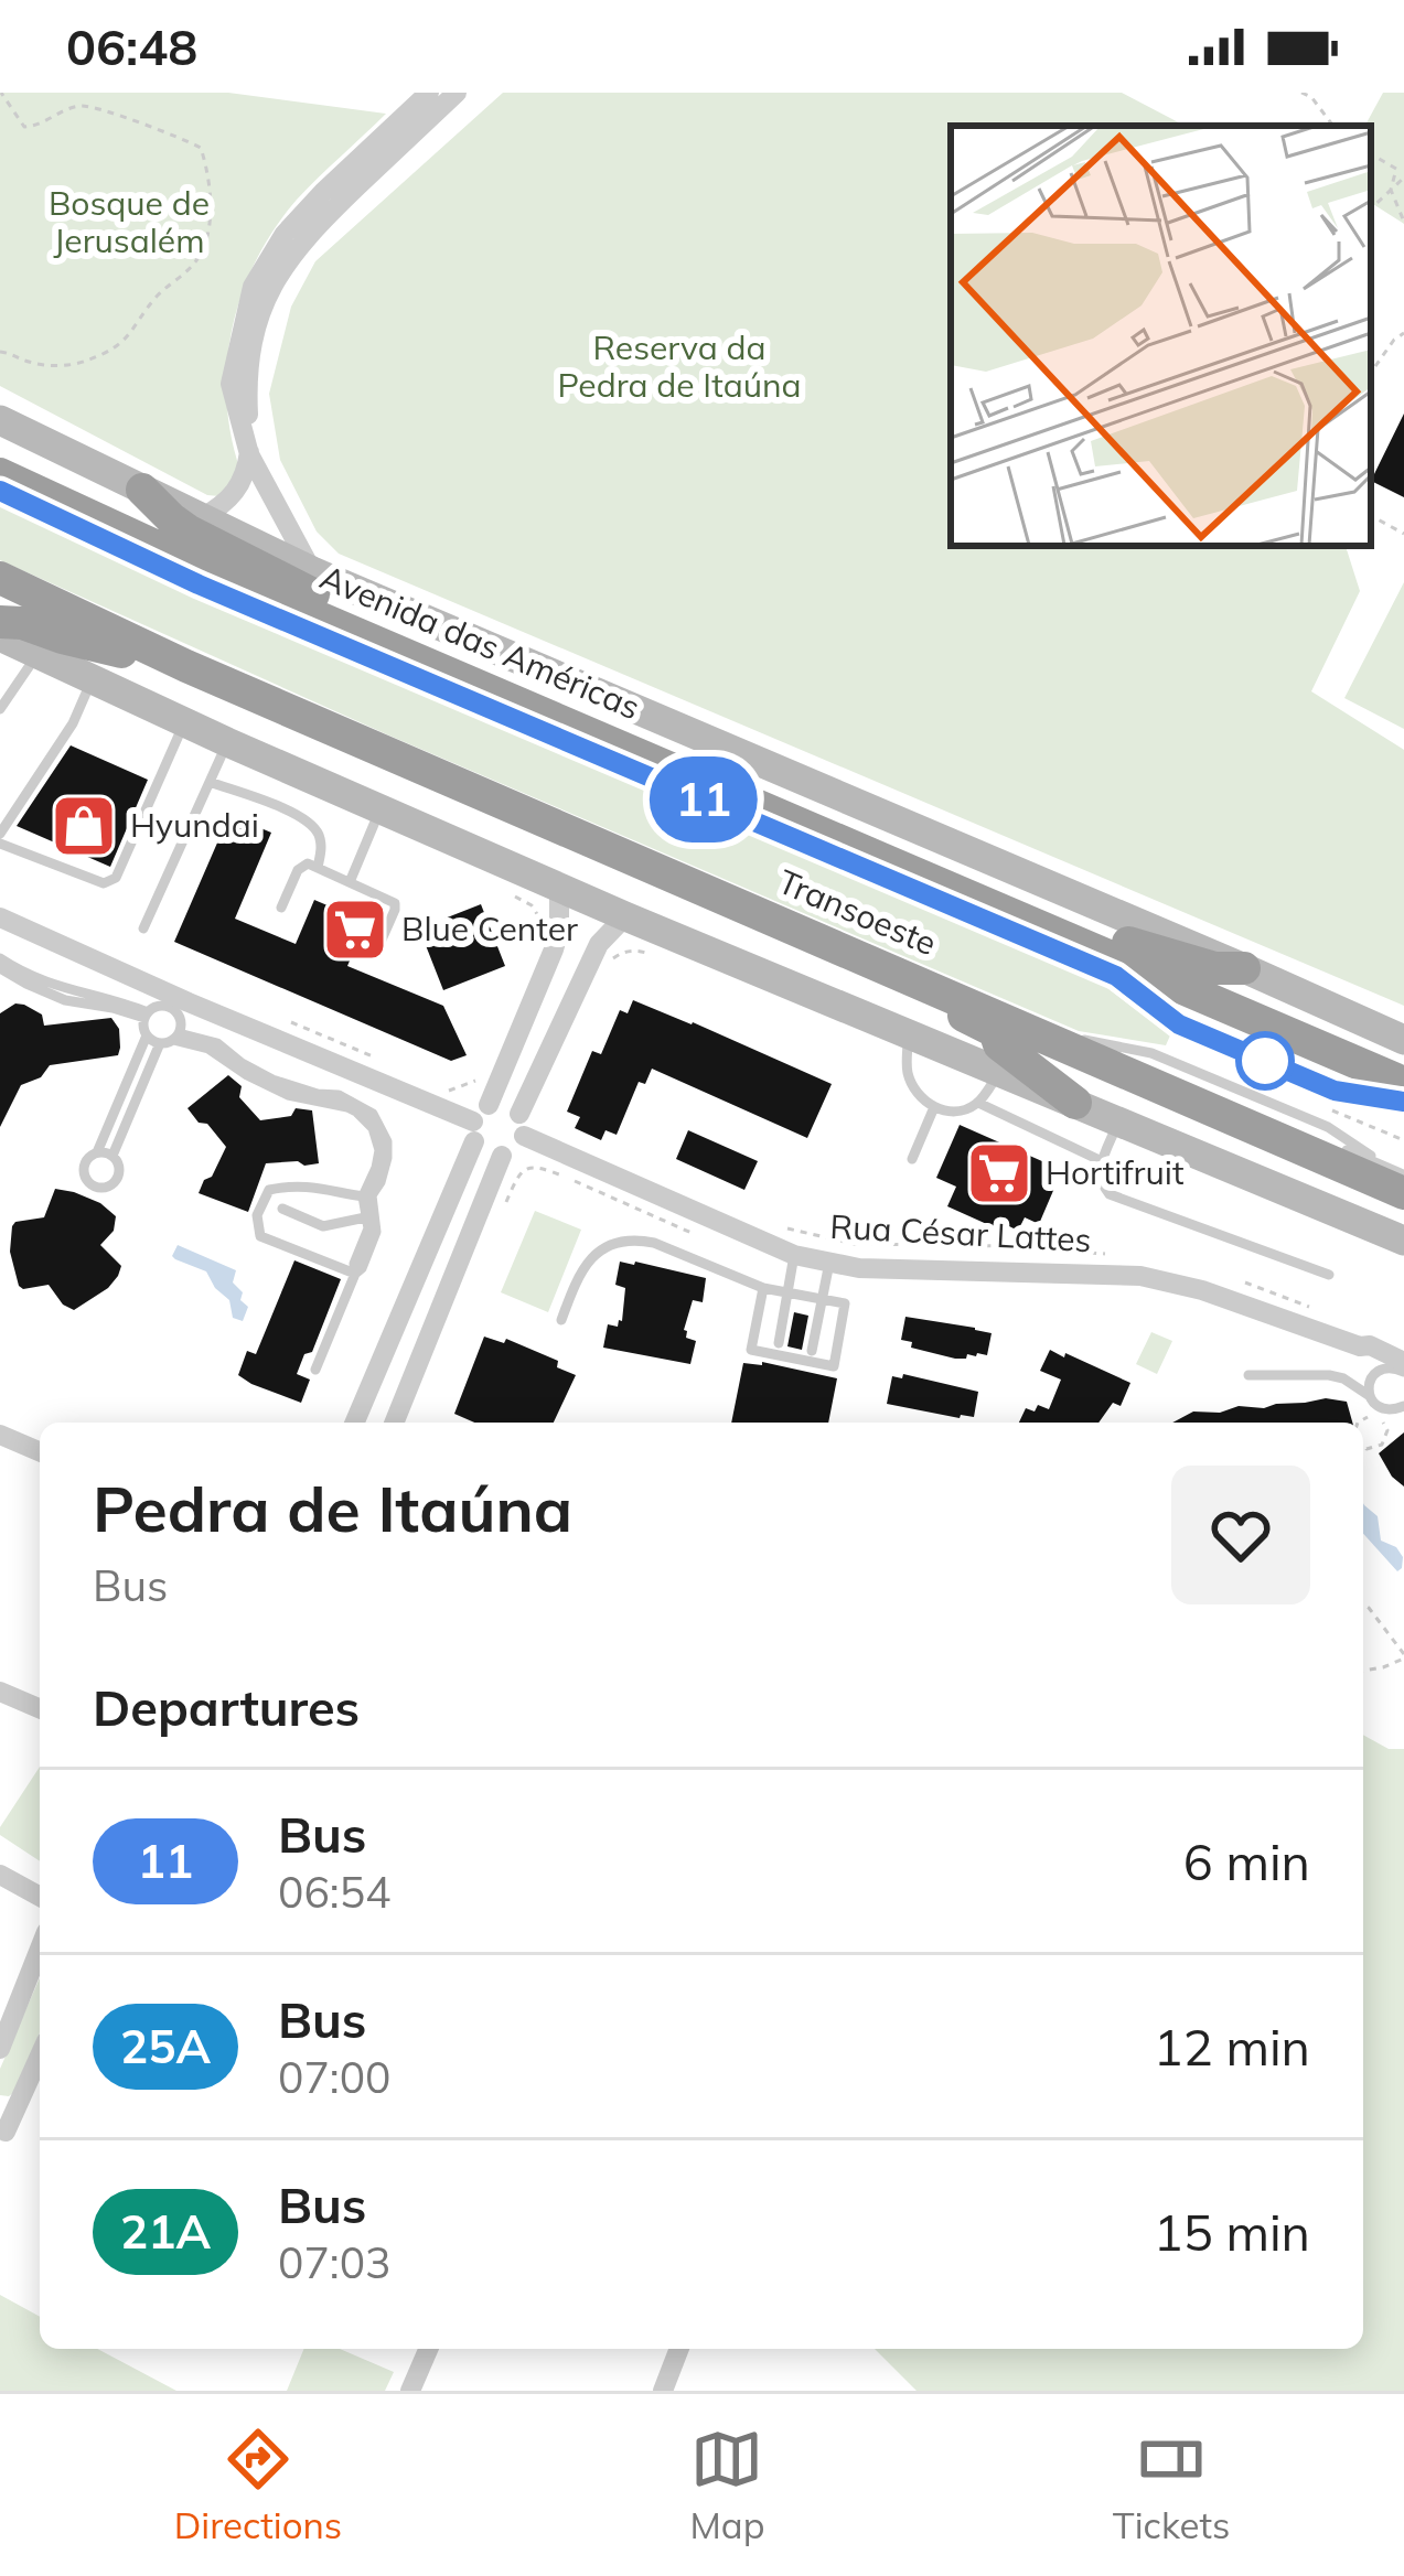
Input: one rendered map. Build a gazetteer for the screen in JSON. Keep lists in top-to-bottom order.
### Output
{
  "streets": {
    "highway": ["Avenida das Américas"],
    "street": ["Rua César Lattes"],
    "lane": ["Transoeste"]
  },
  "parks": ["Bosque de Jerusalém", "Reserva da Pedra de Itaúna"],
  "places": {
    "shop": ["Hyundai"],
    "supermarket": ["Blue Center", "Hortifruit"]
  },
  "lines": ["bus line 11"],
  "page": {
    "status": "06:48",
    "on_map": "11",
    "heading": [
      ["Pedra de Itaúna", "Bus"],
      "Departures"
    ],
    "list": [
      {
        "mark": "11",
        "name": "Bus",
        "note": "06:54",
        "value": "6 min"
      },
      {
        "mark": "25A",
        "name": "Bus",
        "note": "07:00",
        "value": "12 min"
      },
      {
        "mark": "21A",
        "name": "Bus",
        "note": "07:03",
        "value": "15 min"
      }
    ],
    "tabs": ["Directions", "Map", "Tickets"]
  }
}
